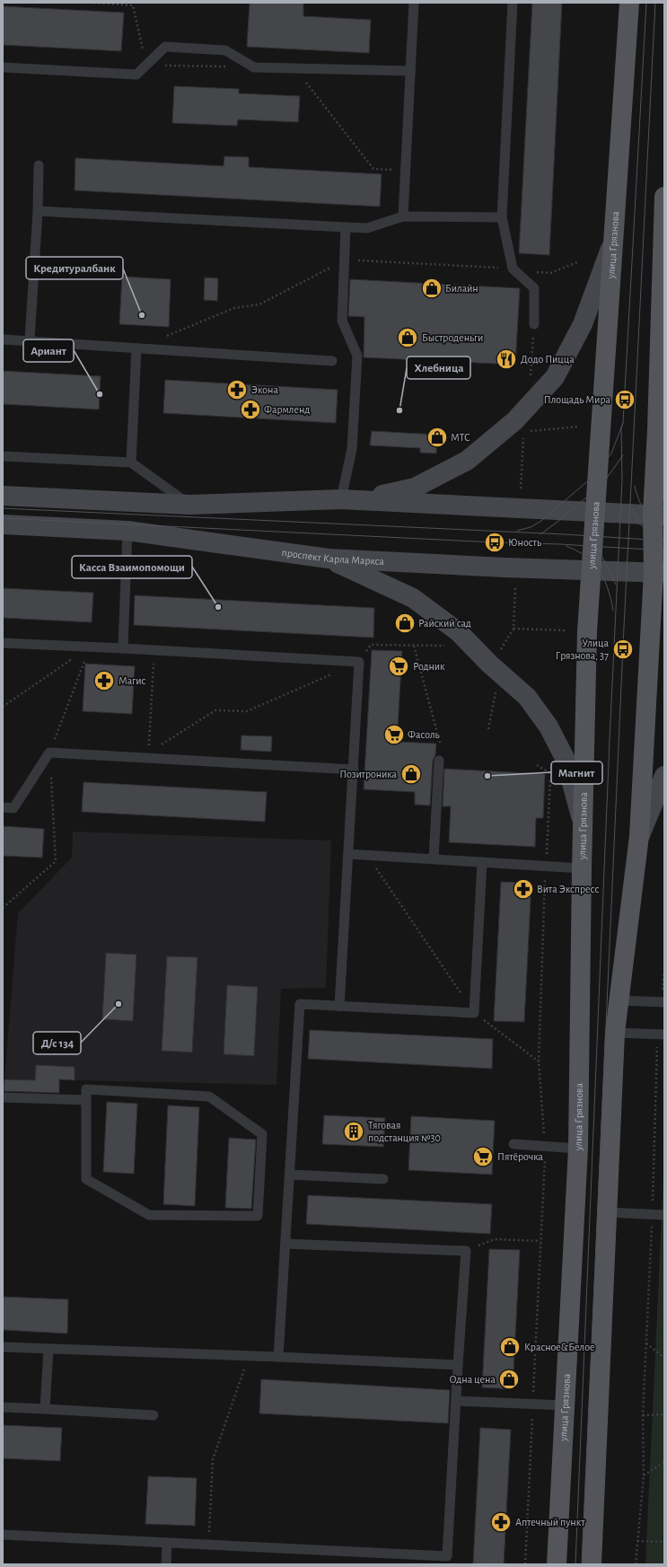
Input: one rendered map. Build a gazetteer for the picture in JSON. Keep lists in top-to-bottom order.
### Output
{
  "streets": {
    "main road": ["улица Грязнова", "проспект Карла Маркса"]
  },
  "crossings": [
    ["улица Грязнова", "проспект Карла Маркса"]
  ],
  "places": {
    "shop": [
      "Билайн",
      "Быстроденьги",
      "МТС",
      "Райский сад",
      "Позитроника",
      "Красное&Белое",
      "Одна цена"
    ],
    "other": [
      "Кредитуралбанк",
      "Ариант",
      "Хлебница",
      "Касса Взаимопомощи",
      "Магнит",
      "Д/с 134"
    ],
    "restaurant": ["Додо Пицца"],
    "pharmacy": [
      "Экона",
      "Фармленд",
      "Магис",
      "Вита Экспресс",
      "Аптечный пункт"
    ],
    "bus stop": ["Площадь Мира", "Юность", "Улица Грязнова, 37"],
    "supermarket": ["Родник", "Фасоль", "Пятёрочка"],
    "building": ["Тяговая подстанция №30"]
  }
}
